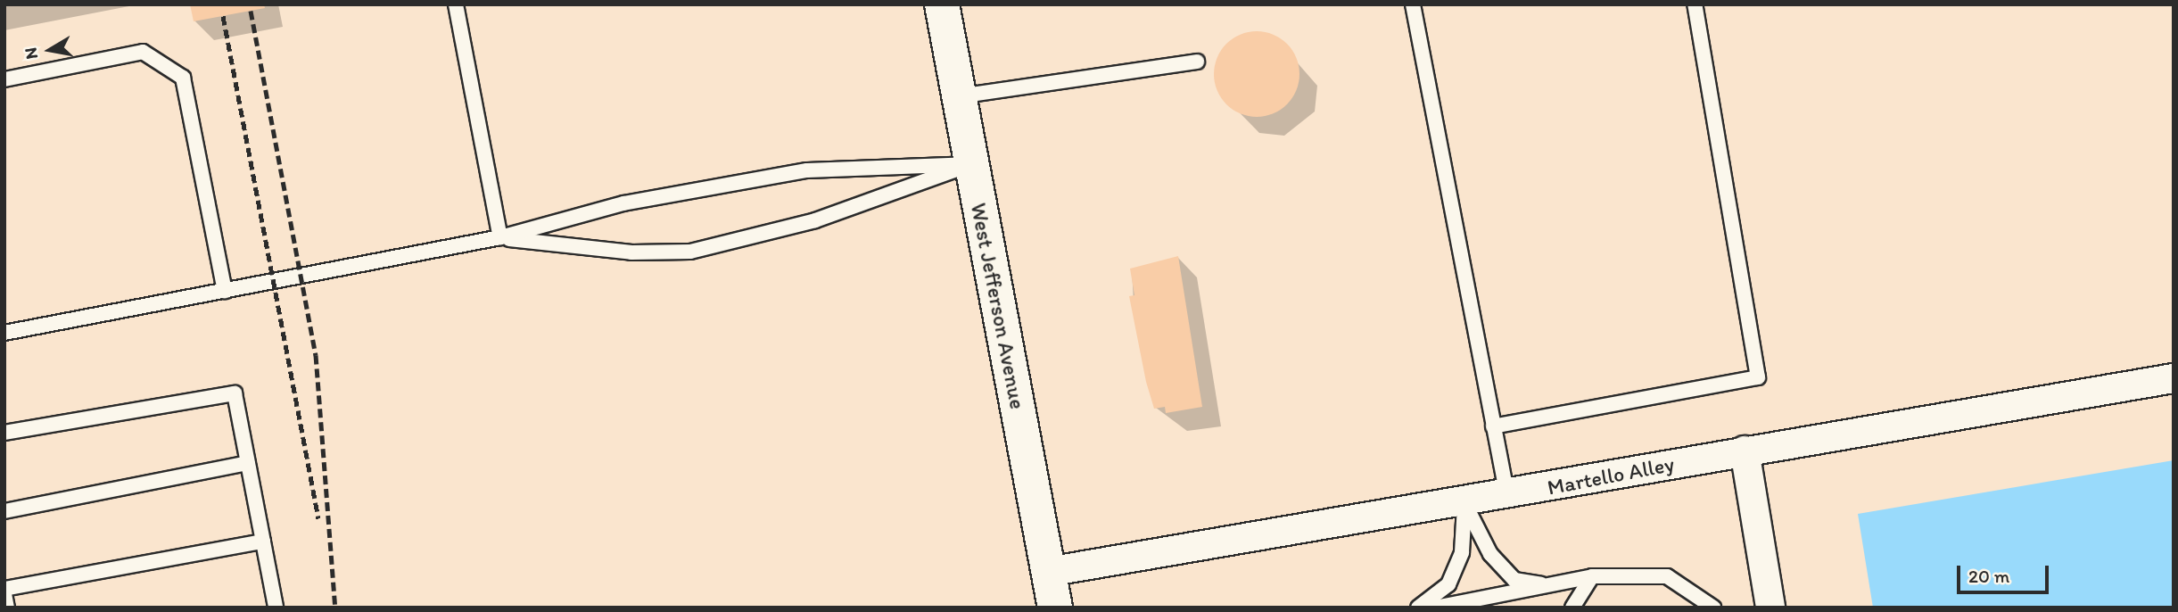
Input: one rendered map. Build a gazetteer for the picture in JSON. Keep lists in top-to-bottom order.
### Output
{
  "streets": {
    "street": ["West Jefferson Avenue", "Martello Alley"]
  },
  "crossings": [
    ["West Jefferson Avenue", "Martello Alley"]
  ],
  "scale_bar": "20 m",
  "north": "left"
}
